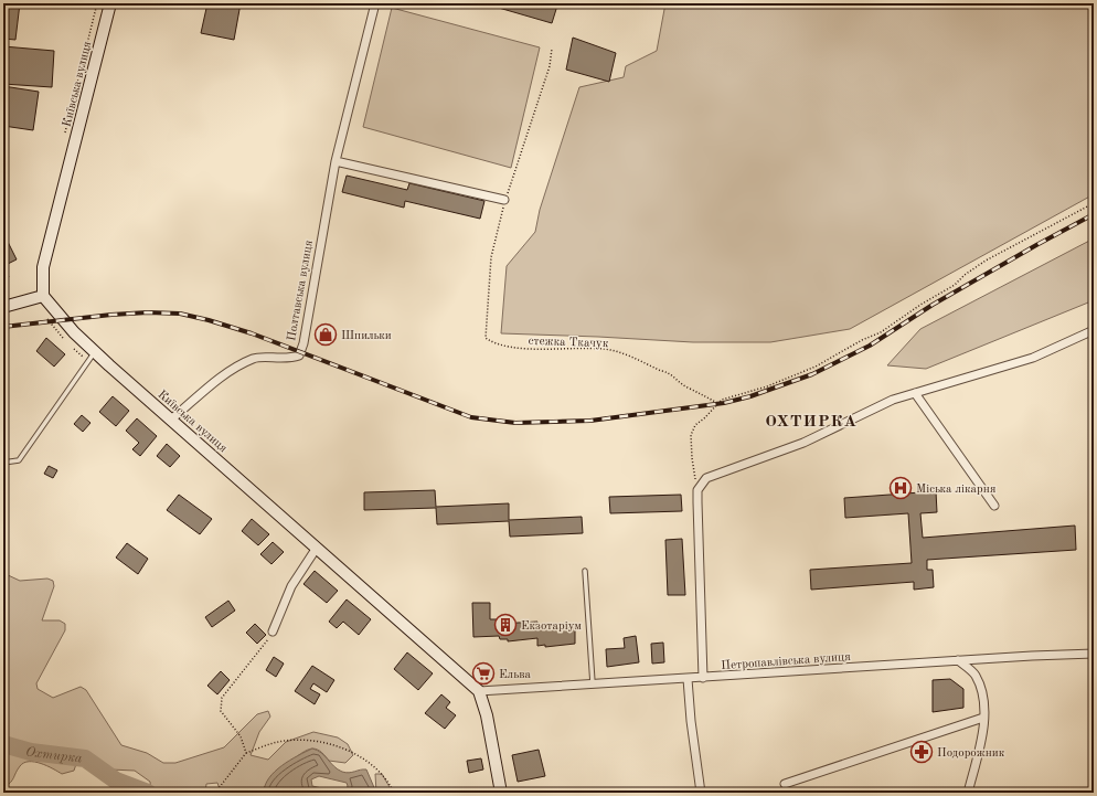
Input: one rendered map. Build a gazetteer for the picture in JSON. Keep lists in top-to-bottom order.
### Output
{
  "streets": {
    "main road": ["Київська вулиця"],
    "street": ["Полтавська вулиця", "Петропавлівська вулиця"],
    "path": ["стежка Ткачук"]
  },
  "crossings": [
    ["Київська вулиця", "Полтавська вулиця"],
    ["Київська вулиця", "Петропавлівська вулиця"]
  ],
  "districts": ["ОХТИРКА"],
  "water": ["Охтирка"],
  "places": {
    "shop": ["Шпильки"],
    "hospital": ["Міська лікарня"],
    "building": ["Екзотаріум"],
    "supermarket": ["Ельва"],
    "pharmacy": ["Подорожник"]
  }
}
